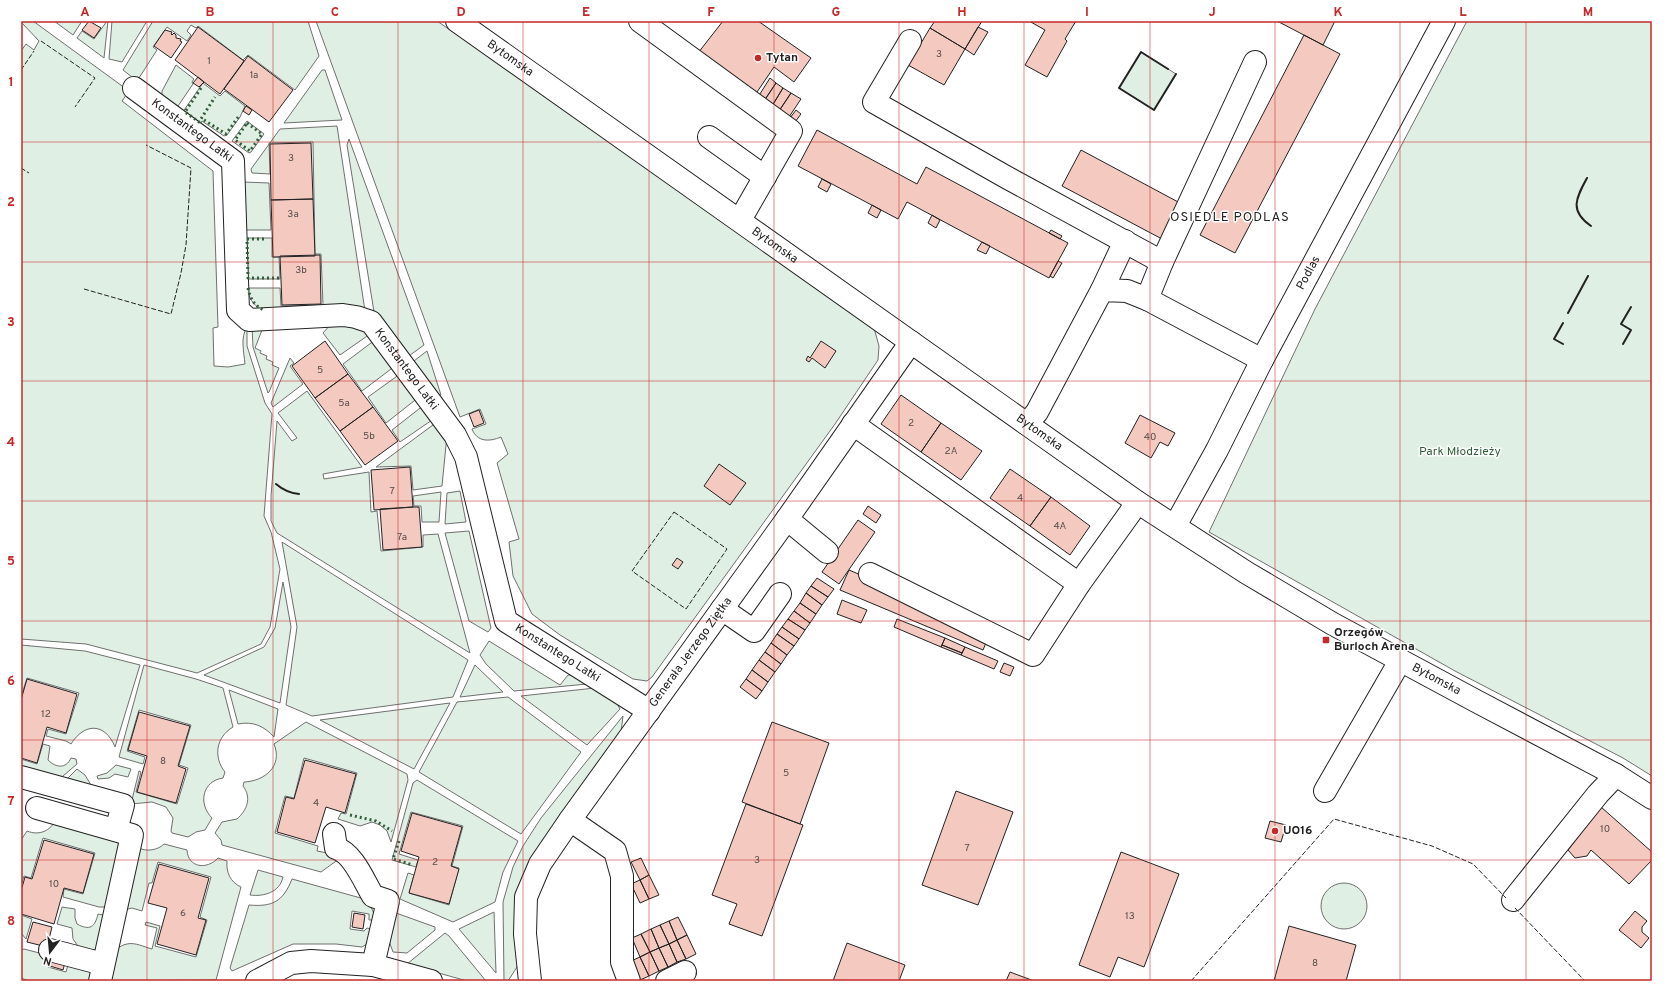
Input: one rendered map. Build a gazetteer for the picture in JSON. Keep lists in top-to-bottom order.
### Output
{
  "streets": {
    "street": [
      "Bytomska",
      "Konstantego Latki",
      "Podlas",
      "Generała Jerzego Ziętka"
    ]
  },
  "crossings": [
    ["Bytomska", "Podlas"],
    ["Bytomska", "Generała Jerzego Ziętka"],
    ["Konstantego Latki", "Generała Jerzego Ziętka"]
  ],
  "districts": ["OSIEDLE PODLAS"],
  "parks": ["Park Młodzieży"],
  "places": {
    "other": ["Tytan", "UO16"],
    "transit": ["Orzegów Burloch Arena"]
  },
  "house_numbers": [
    "3",
    "1",
    "1a",
    "3",
    "3a",
    "3b",
    "5",
    "5a",
    "2",
    "5b",
    "40",
    "2A",
    "7",
    "4",
    "4A",
    "7a",
    "12",
    "8",
    "5",
    "4",
    "10",
    "7",
    "3",
    "2",
    "10",
    "6",
    "13",
    "8"
  ],
  "north": "bottom",
  "grid": {
    "columns": [
      "A",
      "B",
      "C",
      "D",
      "E",
      "F",
      "G",
      "H",
      "I",
      "J",
      "K",
      "L",
      "M"
    ],
    "rows": [
      "1",
      "2",
      "3",
      "4",
      "5",
      "6",
      "7",
      "8"
    ]
  }
}
